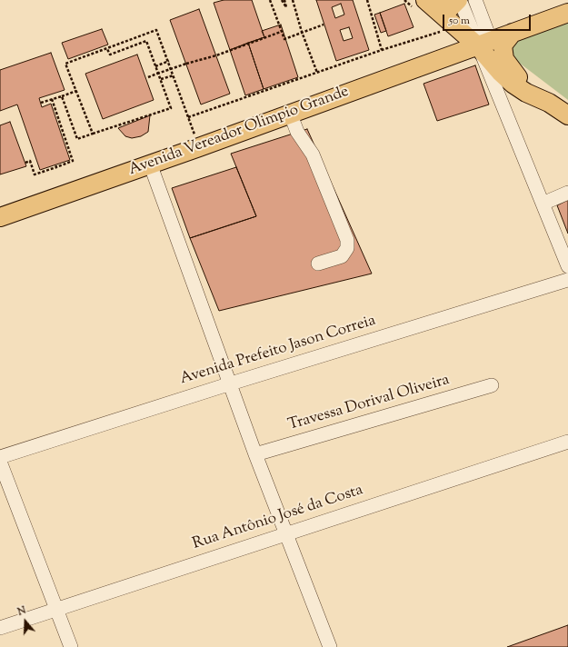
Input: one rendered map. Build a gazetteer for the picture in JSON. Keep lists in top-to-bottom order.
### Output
{
  "streets": {
    "main road": ["Avenida Vereador Olimpio Grande"],
    "street": ["Avenida Prefeito Jason Correia", "Travessa Dorival Oliveira", "Rua Antônio José da Costa"]
  },
  "scale_bar": "50 m",
  "north": "top"
}
